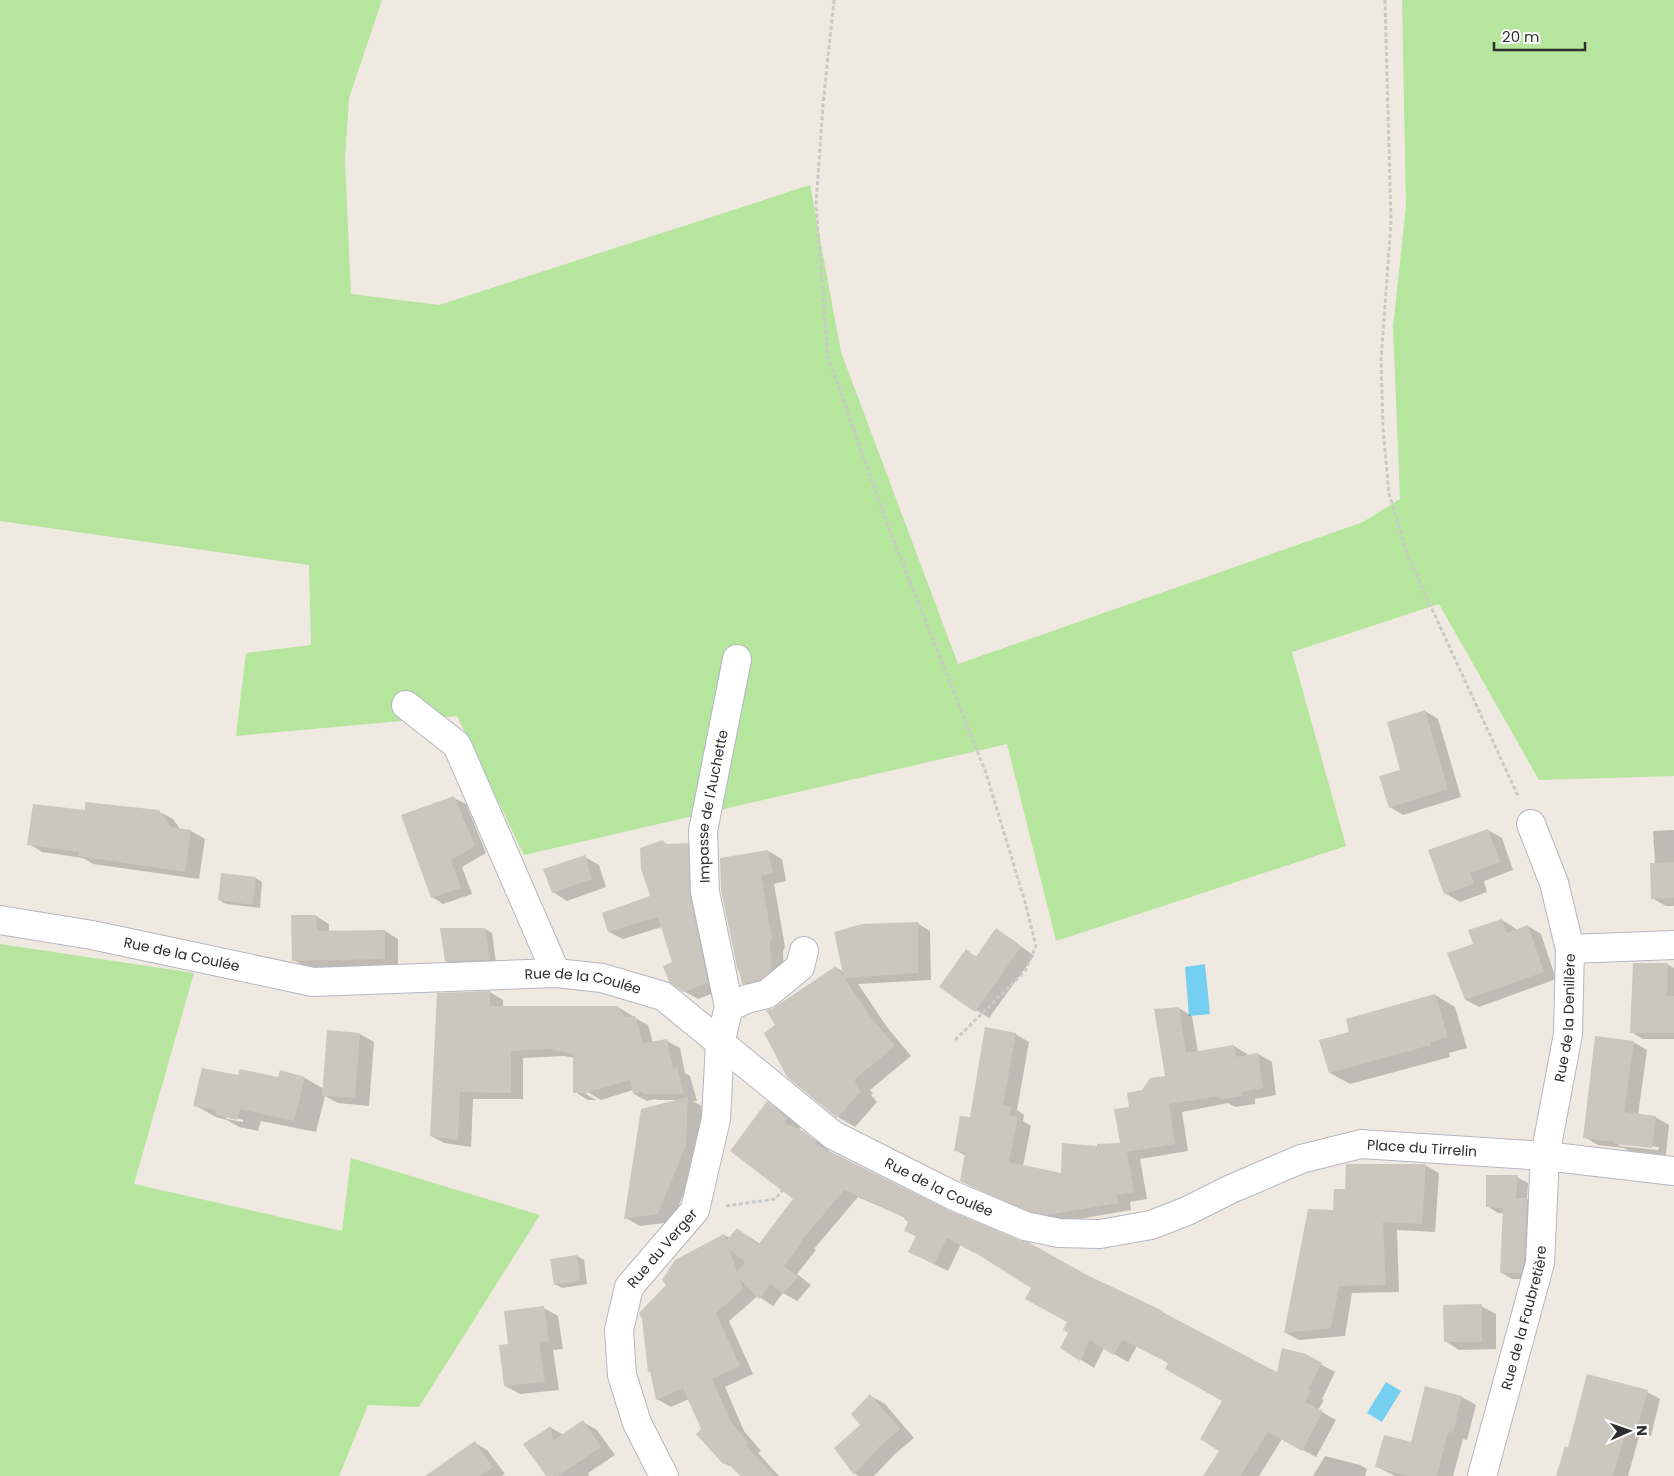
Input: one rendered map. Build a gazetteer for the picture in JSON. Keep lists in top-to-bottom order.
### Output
{
  "streets": {
    "street": [
      "Impasse de l'Auchette",
      "Rue de la Coulée",
      "Rue de la Denillère",
      "Place du Tirrelin",
      "Rue du Verger",
      "Rue de la Faubretière"
    ]
  },
  "crossings": [
    ["Impasse de l'Auchette", "Rue de la Coulée"],
    ["Impasse de l'Auchette", "Rue du Verger"],
    ["Rue de la Coulée", "Place du Tirrelin"],
    ["Rue de la Coulée", "Rue du Verger"],
    ["Rue de la Denillère", "Place du Tirrelin"],
    ["Rue de la Denillère", "Rue de la Faubretière"],
    ["Place du Tirrelin", "Rue de la Faubretière"]
  ],
  "scale_bar": "20 m",
  "north": "right"
}
